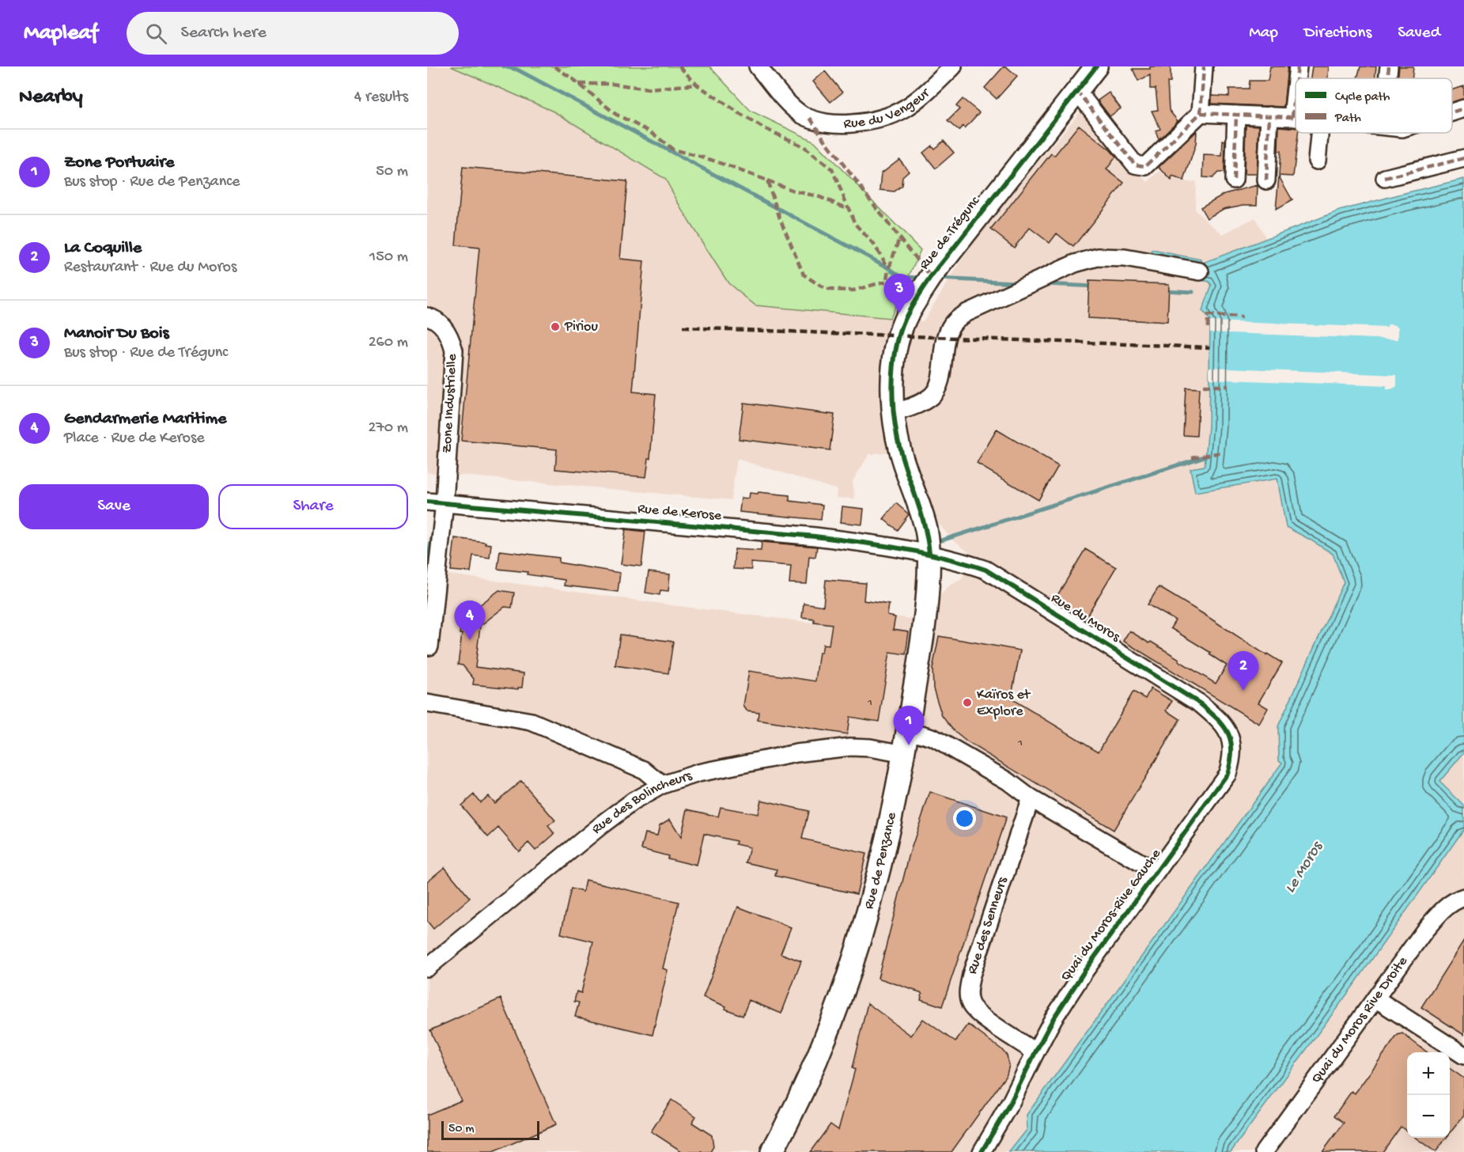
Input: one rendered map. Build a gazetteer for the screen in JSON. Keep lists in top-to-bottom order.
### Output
{
  "streets": {
    "main road": ["Rue de Trégunc", "Rue de Penzance"],
    "street": [
      "Rue du Vengeur",
      "Zone Industrielle",
      "Rue de Kerose",
      "Rue du Moros",
      "Rue des Bolincheurs",
      "Quai du Moros-Rive Gauche",
      "Rue des Senneurs",
      "Quai du Moros Rive Droite"
    ]
  },
  "crossings": [
    ["Rue de Trégunc", "Rue de Kerose"],
    ["Rue de Trégunc", "Rue du Moros"],
    ["Rue de Trégunc", "Rue de Penzance"],
    ["Zone Industrielle", "Rue de Kerose"],
    ["Rue de Kerose", "Rue du Moros"],
    ["Rue de Kerose", "Rue de Penzance"],
    ["Rue du Moros", "Rue de Penzance"],
    ["Rue du Moros", "Quai du Moros-Rive Gauche"],
    ["Rue des Bolincheurs", "Rue de Penzance"],
    ["Quai du Moros-Rive Gauche", "Rue des Senneurs"]
  ],
  "water": ["Le Moros"],
  "places": ["Piriou", "Kaïros et Explore"],
  "house_numbers": ["1", "1"],
  "legend": ["Cycle path", "Path"],
  "scale_bar": "50 m",
  "page": {
    "header": "Mapleaf",
    "search": "Search here",
    "nav": ["Map", "Directions", "Saved"],
    "heading": ["Nearby", "4 results"],
    "list": [
      {
        "mark": "1",
        "name": "Zone Portuaire",
        "note": "Bus stop · Rue de Penzance",
        "value": "50 m"
      },
      {
        "mark": "2",
        "name": "La Coquille",
        "note": "Restaurant · Rue du Moros",
        "value": "150 m"
      },
      {
        "mark": "3",
        "name": "Manoir Du Bois",
        "note": "Bus stop · Rue de Trégunc",
        "value": "260 m"
      },
      {
        "mark": "4",
        "name": "Gendarmerie Maritime",
        "note": "Place · Rue de Kerose",
        "value": "270 m"
      }
    ],
    "pins": [
      "3",
      "4",
      "2",
      "1"
    ],
    "buttons": ["Save", "Share"],
    "map_buttons": ["+", "−"],
    "scale": "50 m"
  }
}
